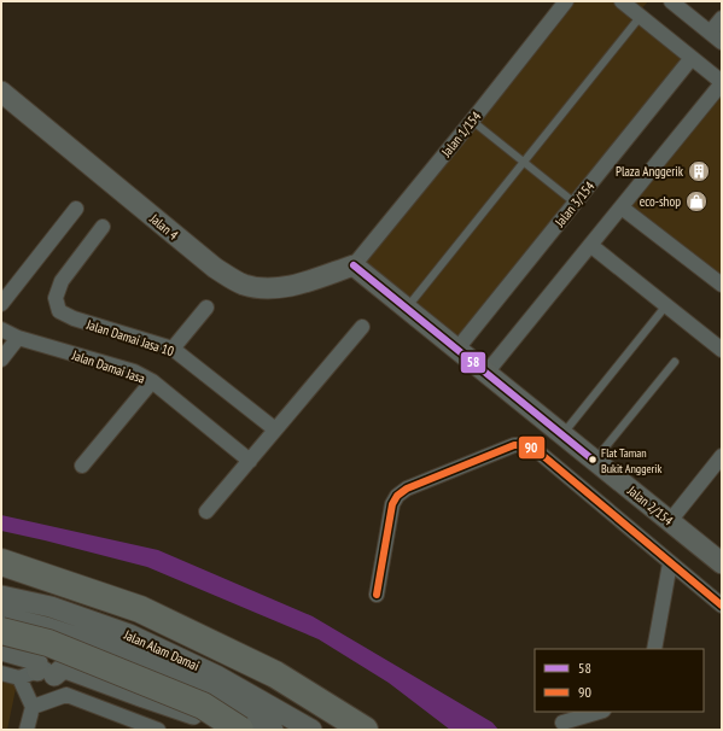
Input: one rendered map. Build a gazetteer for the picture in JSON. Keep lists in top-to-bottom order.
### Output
{
  "streets": {
    "street": [
      "Jalan 1/154",
      "Jalan 3/154",
      "Jalan 4",
      "Jalan Damai Jasa 10",
      "Jalan Damai Jasa",
      "Jalan 2/154",
      "Jalan Alam Damai"
    ]
  },
  "crossings": [
    ["Jalan 1/154", "Jalan 4"],
    ["Jalan 1/154", "Jalan 2/154"],
    ["Jalan 3/154", "Jalan 2/154"],
    ["Jalan 4", "Jalan 2/154"]
  ],
  "places": {
    "building": ["Plaza Anggerik"],
    "shop": ["eco-shop"],
    "other": ["Flat Taman Bukit Anggerik"]
  },
  "lines": ["transit line 58", "transit line 90"],
  "legend": ["58", "90"]
}
